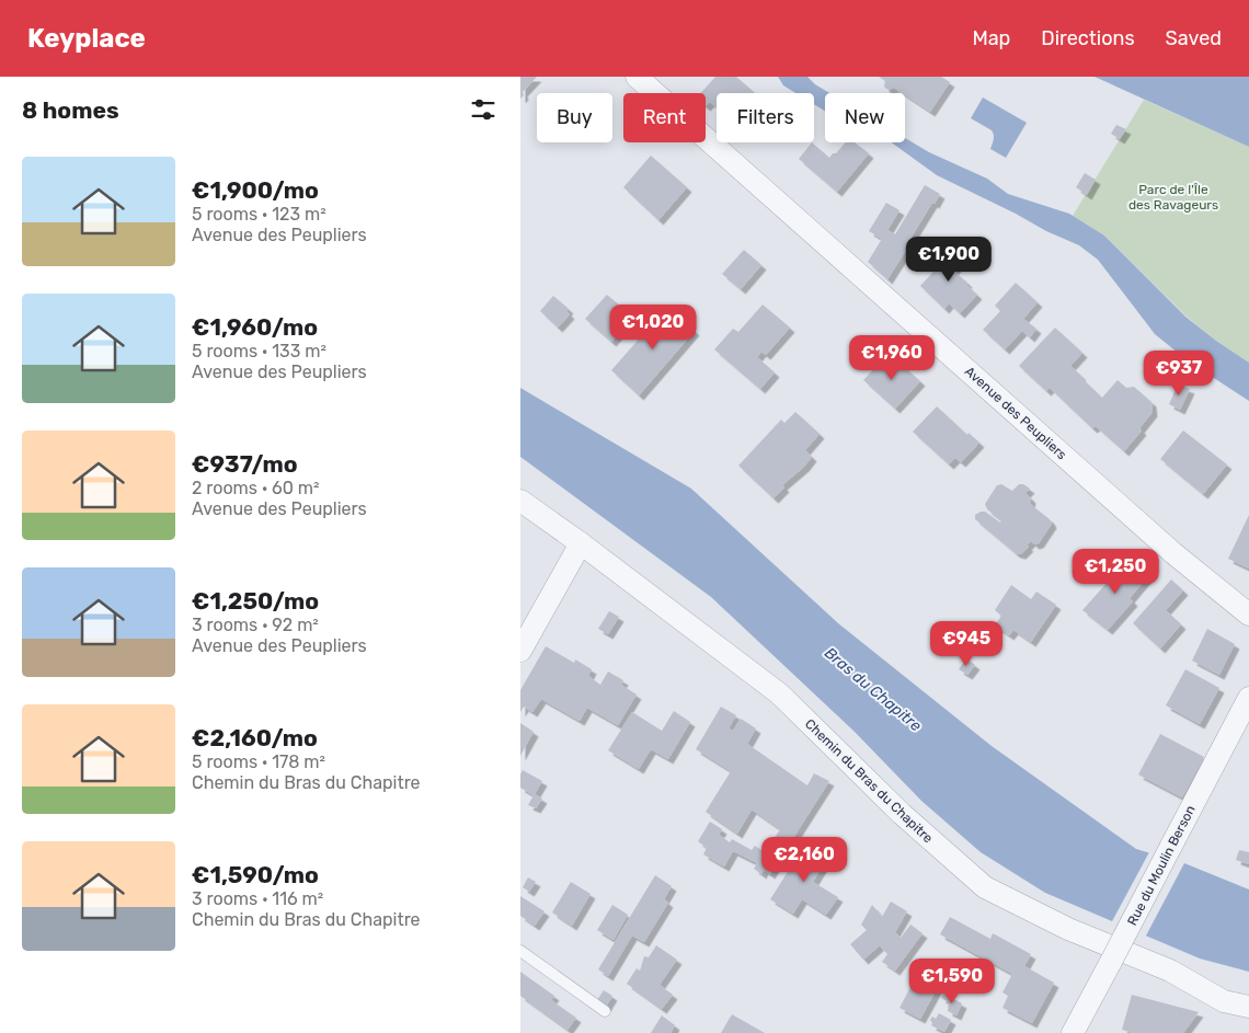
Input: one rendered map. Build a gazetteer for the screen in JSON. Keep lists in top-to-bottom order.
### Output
{
  "streets": {
    "street": ["Avenue des Peupliers", "Chemin du Bras du Chapitre", "Rue du Moulin Berson"]
  },
  "water": ["Bras du Chapitre"],
  "parks": ["Parc de l'Île des Ravageurs"],
  "page": {
    "header": "Keyplace",
    "nav": ["Map", "Directions", "Saved"],
    "heading": "8 homes",
    "chip": [
      "Buy",
      "Rent",
      "Filters",
      "New"
    ],
    "list": [
      {
        "name": "€1,900/mo",
        "note": "5 rooms · 123 m² · Avenue des Peupliers"
      },
      {
        "name": "€1,960/mo",
        "note": "5 rooms · 133 m² · Avenue des Peupliers"
      },
      {
        "name": "€937/mo",
        "note": "2 rooms · 60 m² · Avenue des Peupliers"
      },
      {
        "name": "€1,250/mo",
        "note": "3 rooms · 92 m² · Avenue des Peupliers"
      },
      {
        "name": "€2,160/mo",
        "note": "5 rooms · 178 m² · Chemin du Bras du Chapitre"
      },
      {
        "name": "€1,590/mo",
        "note": "3 rooms · 116 m² · Chemin du Bras du Chapitre"
      }
    ],
    "price": [
      "€1,900",
      "€1,020",
      "€1,960",
      "€937",
      "€1,250",
      "€945",
      "€2,160",
      "€1,590"
    ]
  }
}
